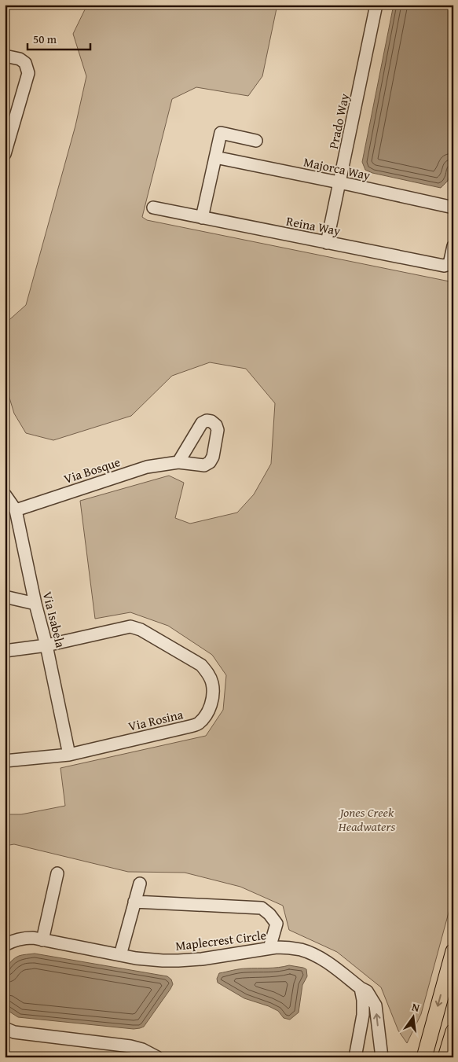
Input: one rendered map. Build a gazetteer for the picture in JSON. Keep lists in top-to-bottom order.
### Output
{
  "streets": {
    "street": [
      "Prado Way",
      "Majorca Way",
      "Reina Way",
      "Via Bosque",
      "Via Isabela",
      "Via Rosina",
      "Maplecrest Circle"
    ]
  },
  "crossings": [
    ["Prado Way", "Majorca Way"],
    ["Prado Way", "Reina Way"],
    ["Via Bosque", "Via Isabela"],
    ["Via Isabela", "Via Rosina"]
  ],
  "parks": ["Jones Creek Headwaters"],
  "scale_bar": "50 m",
  "north": "top"
}
